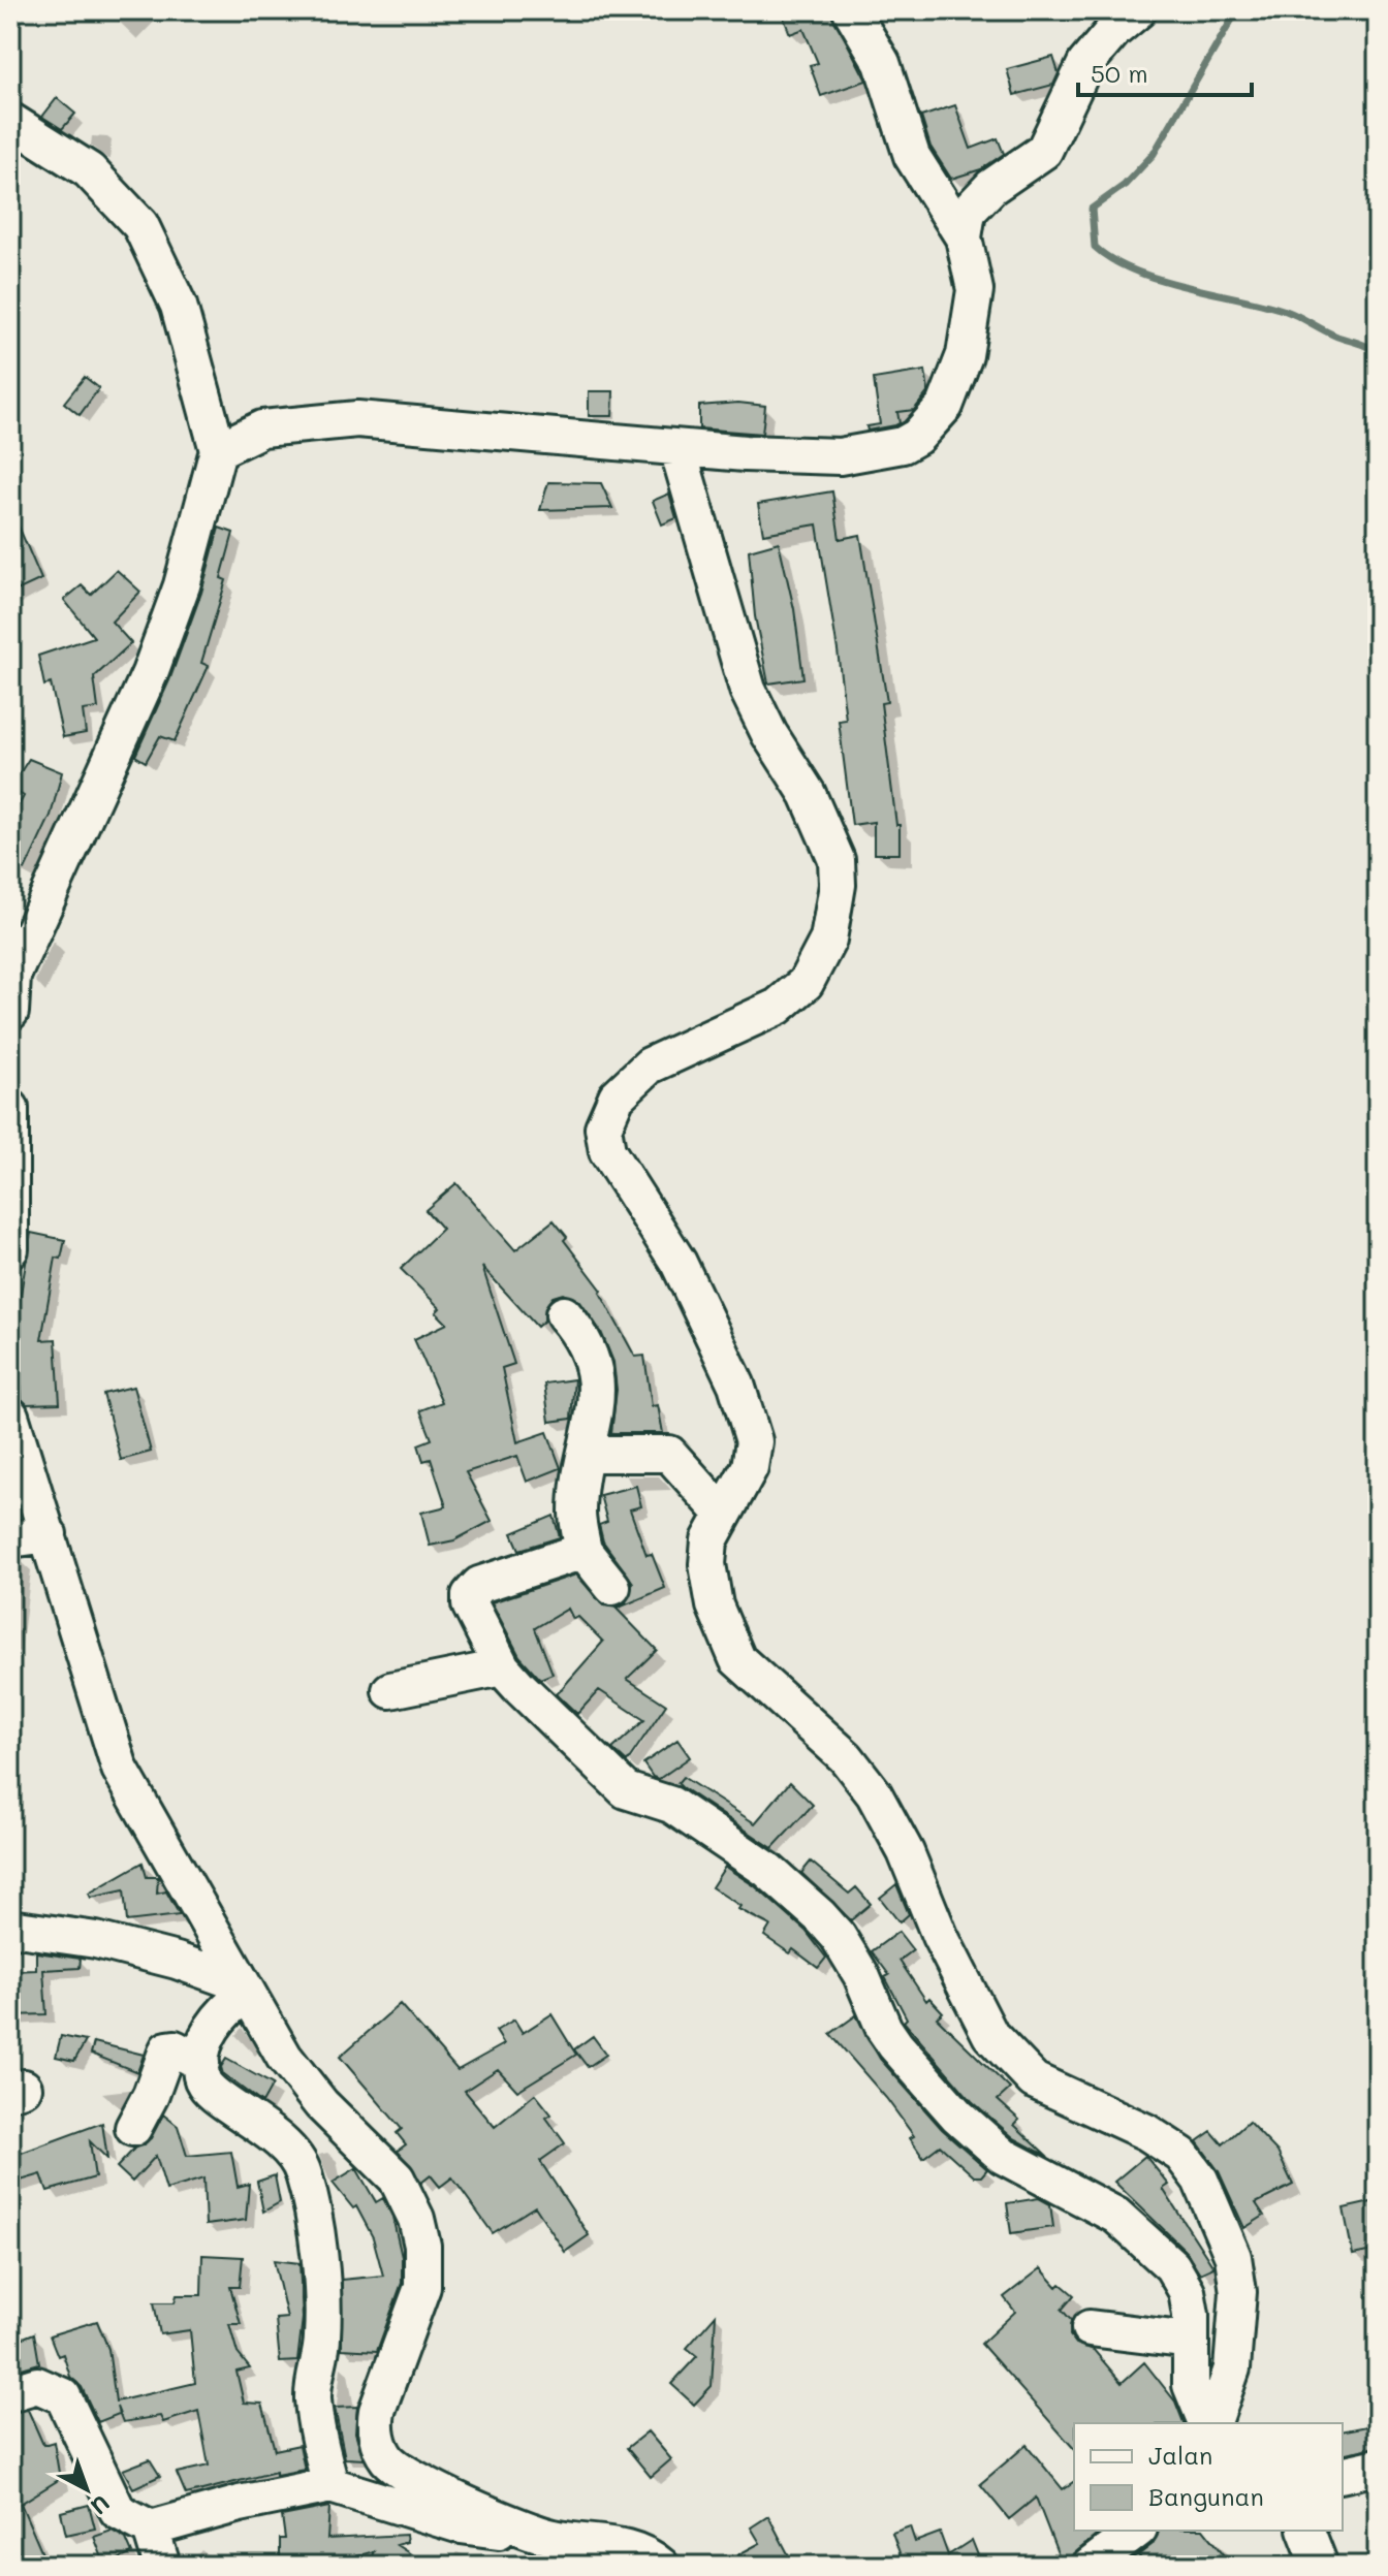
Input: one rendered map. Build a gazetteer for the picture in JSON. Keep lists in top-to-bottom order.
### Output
{
  "legend": ["Jalan", "Bangunan"],
  "scale_bar": "50 m",
  "north": "bottom right"
}
